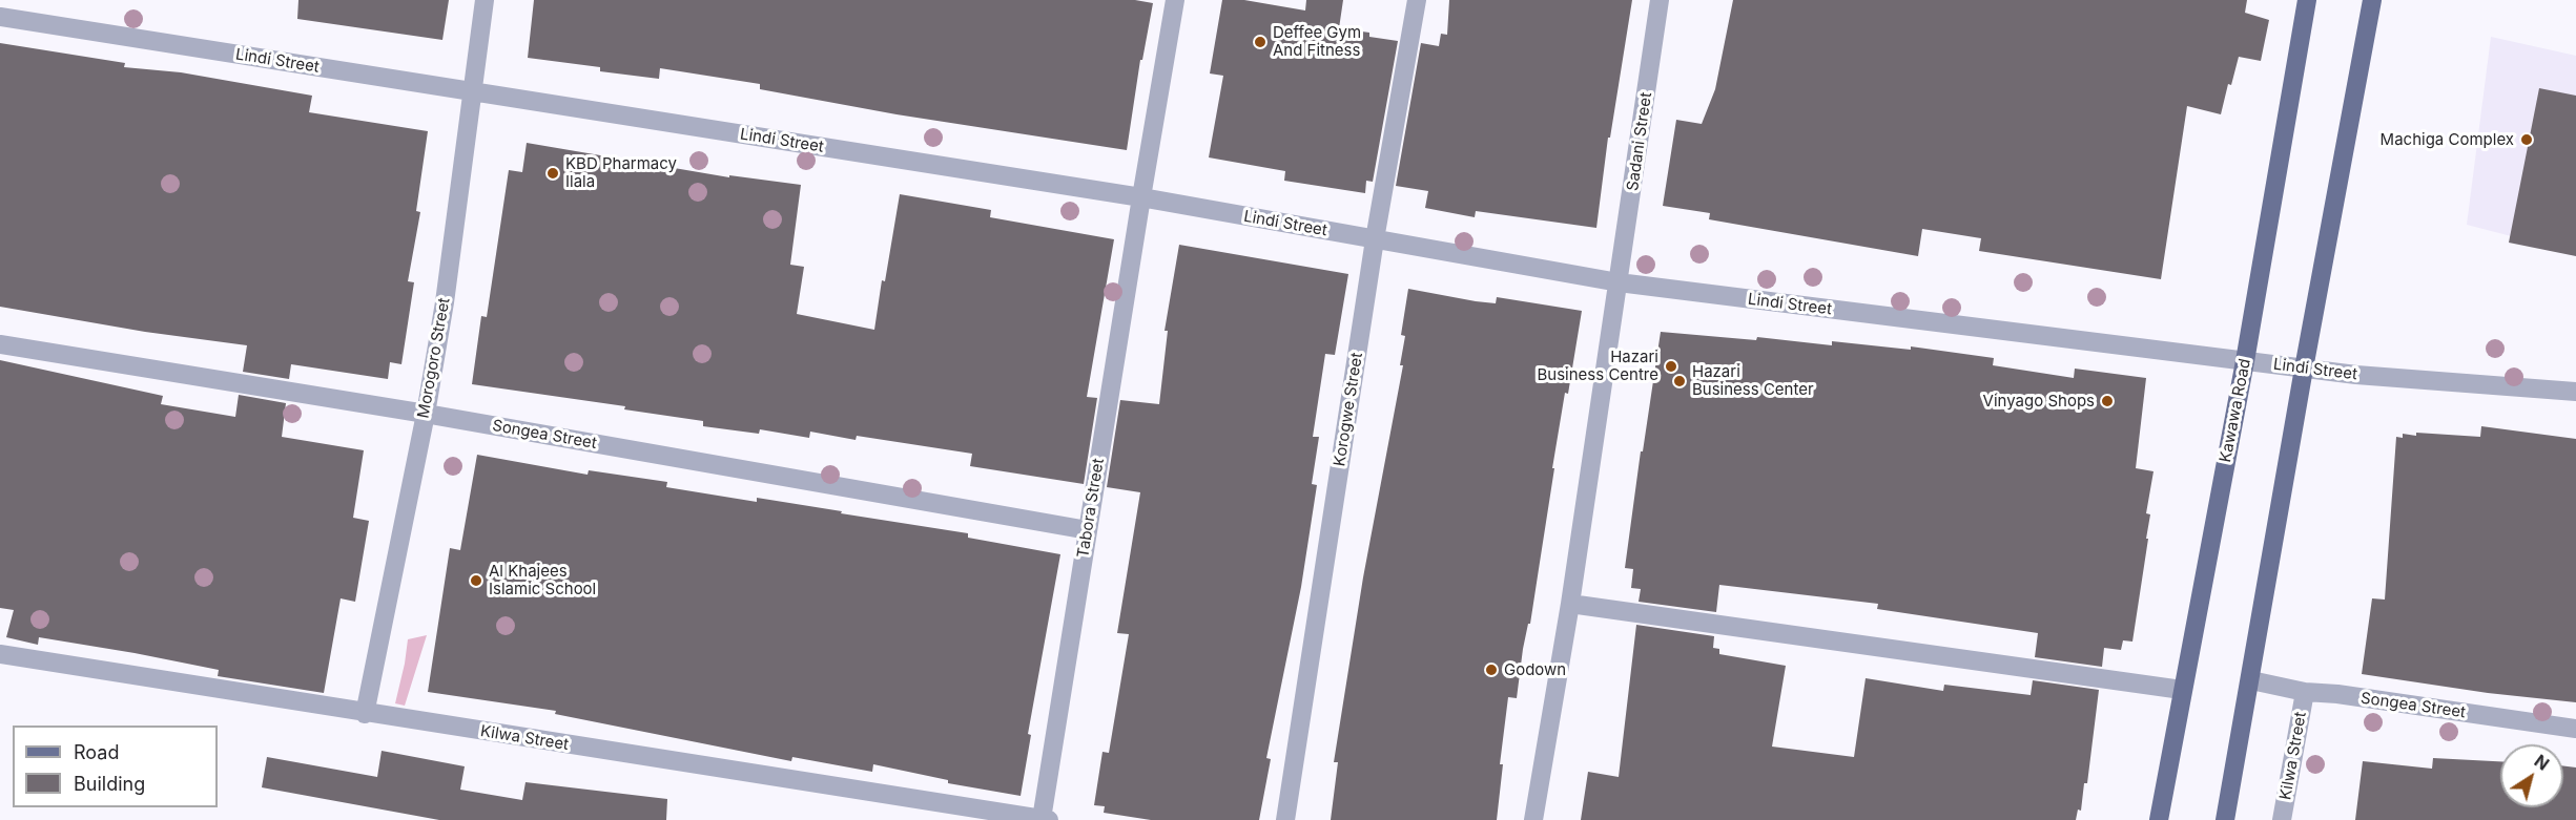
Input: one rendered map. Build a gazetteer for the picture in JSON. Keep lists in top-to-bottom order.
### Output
{
  "streets": {
    "main road": ["Kawawa Road"],
    "street": [
      "Lindi Street",
      "Sadani Street",
      "Morogoro Street",
      "Korogwe Street",
      "Songea Street",
      "Tabora Street",
      "Kilwa Street"
    ]
  },
  "crossings": [
    ["Lindi Street", "Sadani Street"],
    ["Lindi Street", "Morogoro Street"],
    ["Lindi Street", "Korogwe Street"],
    ["Lindi Street", "Kawawa Road"],
    ["Lindi Street", "Tabora Street"],
    ["Morogoro Street", "Songea Street"],
    ["Morogoro Street", "Kilwa Street"],
    ["Songea Street", "Tabora Street"],
    ["Songea Street", "Kilwa Street"],
    ["Tabora Street", "Kilwa Street"]
  ],
  "places": [
    "Deffee Gym And Fitness",
    "Machiga Complex",
    "KBD Pharmacy Ilala",
    "Hazari Business Centre",
    "Hazari Business Center",
    "Vinyago Shops",
    "Al Khajees Islamic School",
    "Godown"
  ],
  "legend": ["Road", "Building"],
  "north": "top right"
}
